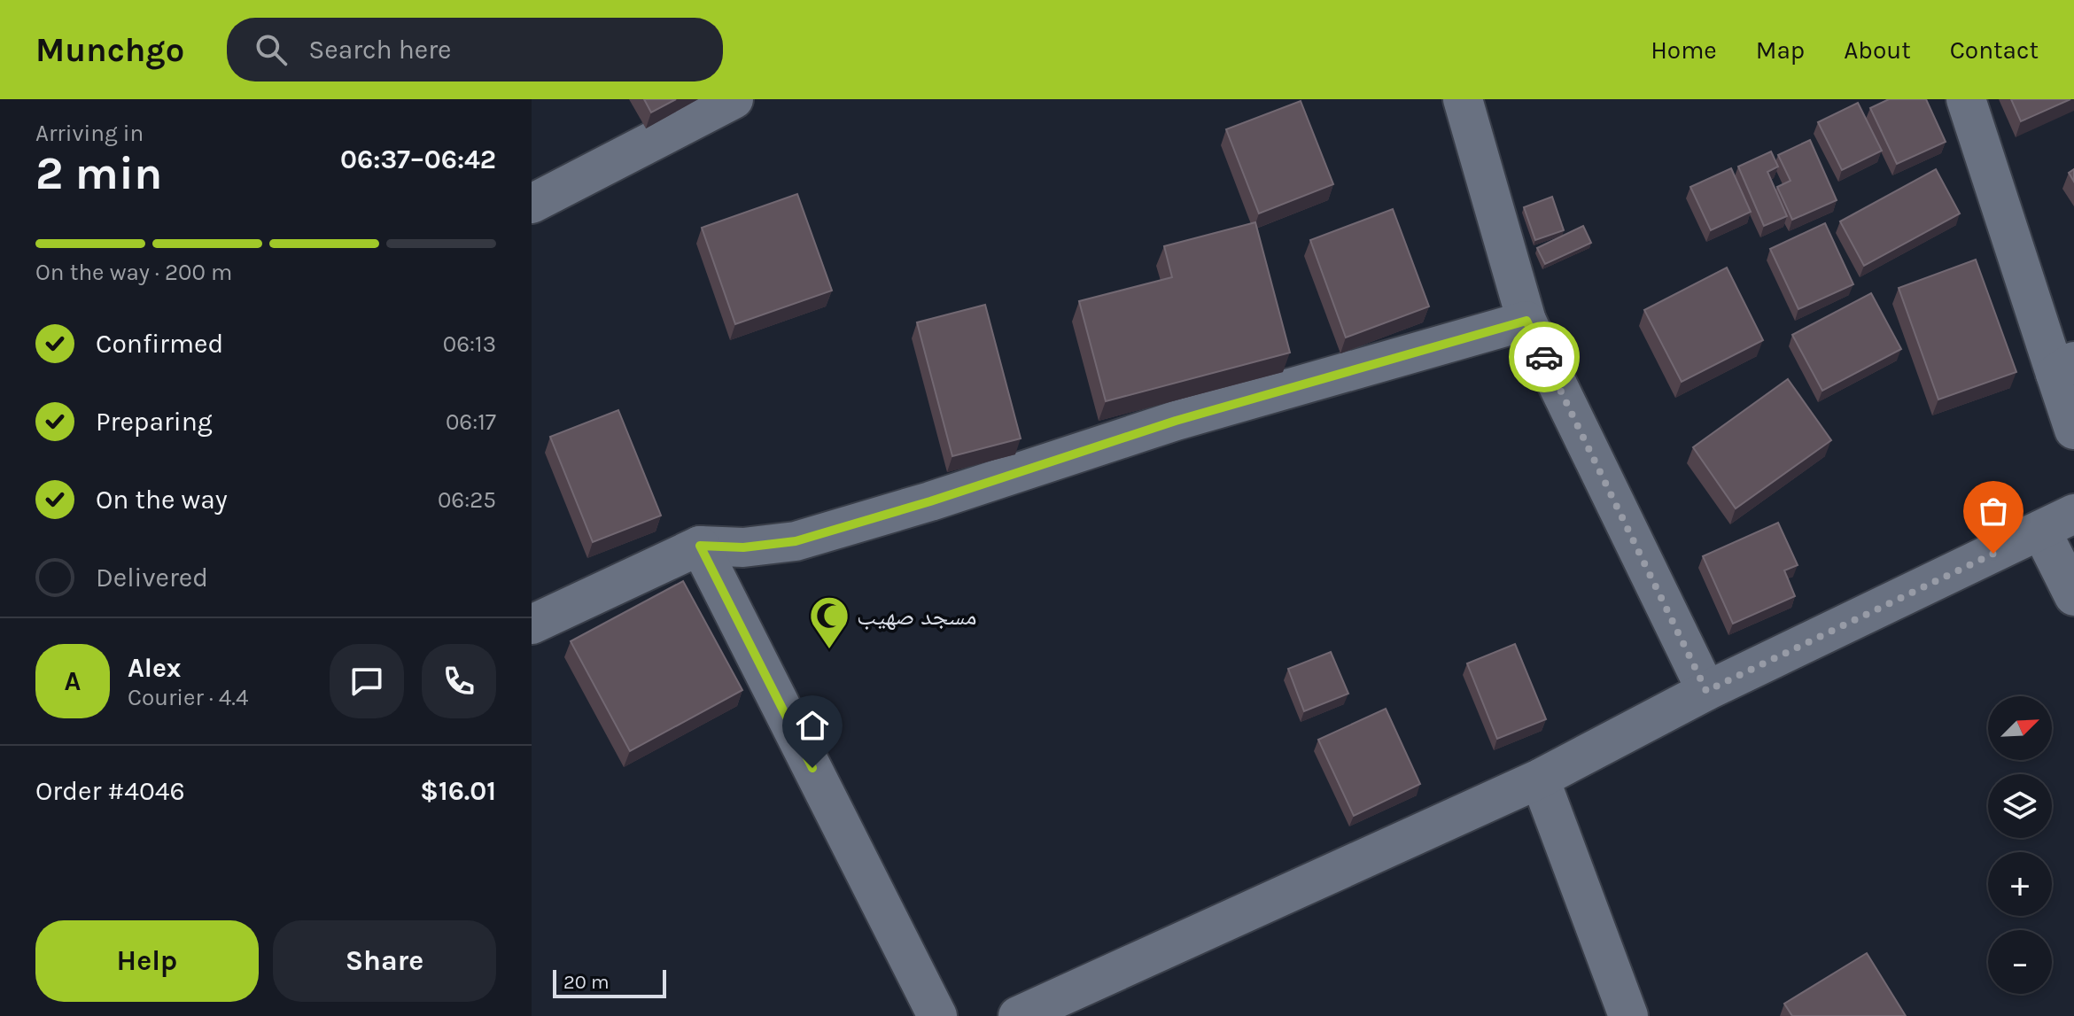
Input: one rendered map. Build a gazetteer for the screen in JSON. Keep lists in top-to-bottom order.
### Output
{
  "places": {
    "mosque": ["مسجد صهيب"]
  },
  "scale_bar": "20 m",
  "north": "top right",
  "page": {
    "header": "Munchgo",
    "search": "Search here",
    "nav": [
      "Home",
      "Map",
      "About",
      "Contact"
    ],
    "heading": ["2 min", "Arriving in", "06:37–06:42"],
    "panel": [
      "Alex",
      "Courier · 4.4",
      "Order #4046",
      "$16.01"
    ],
    "bar": "On the way · 200 m",
    "list": [
      ["Confirmed", "06:13"],
      ["Preparing", "06:17"],
      ["On the way", "06:25"],
      "Delivered"
    ],
    "round": "A",
    "map_buttons": ["+", "−"],
    "buttons": ["Help", "Share"],
    "scale": "20 m"
  }
}
